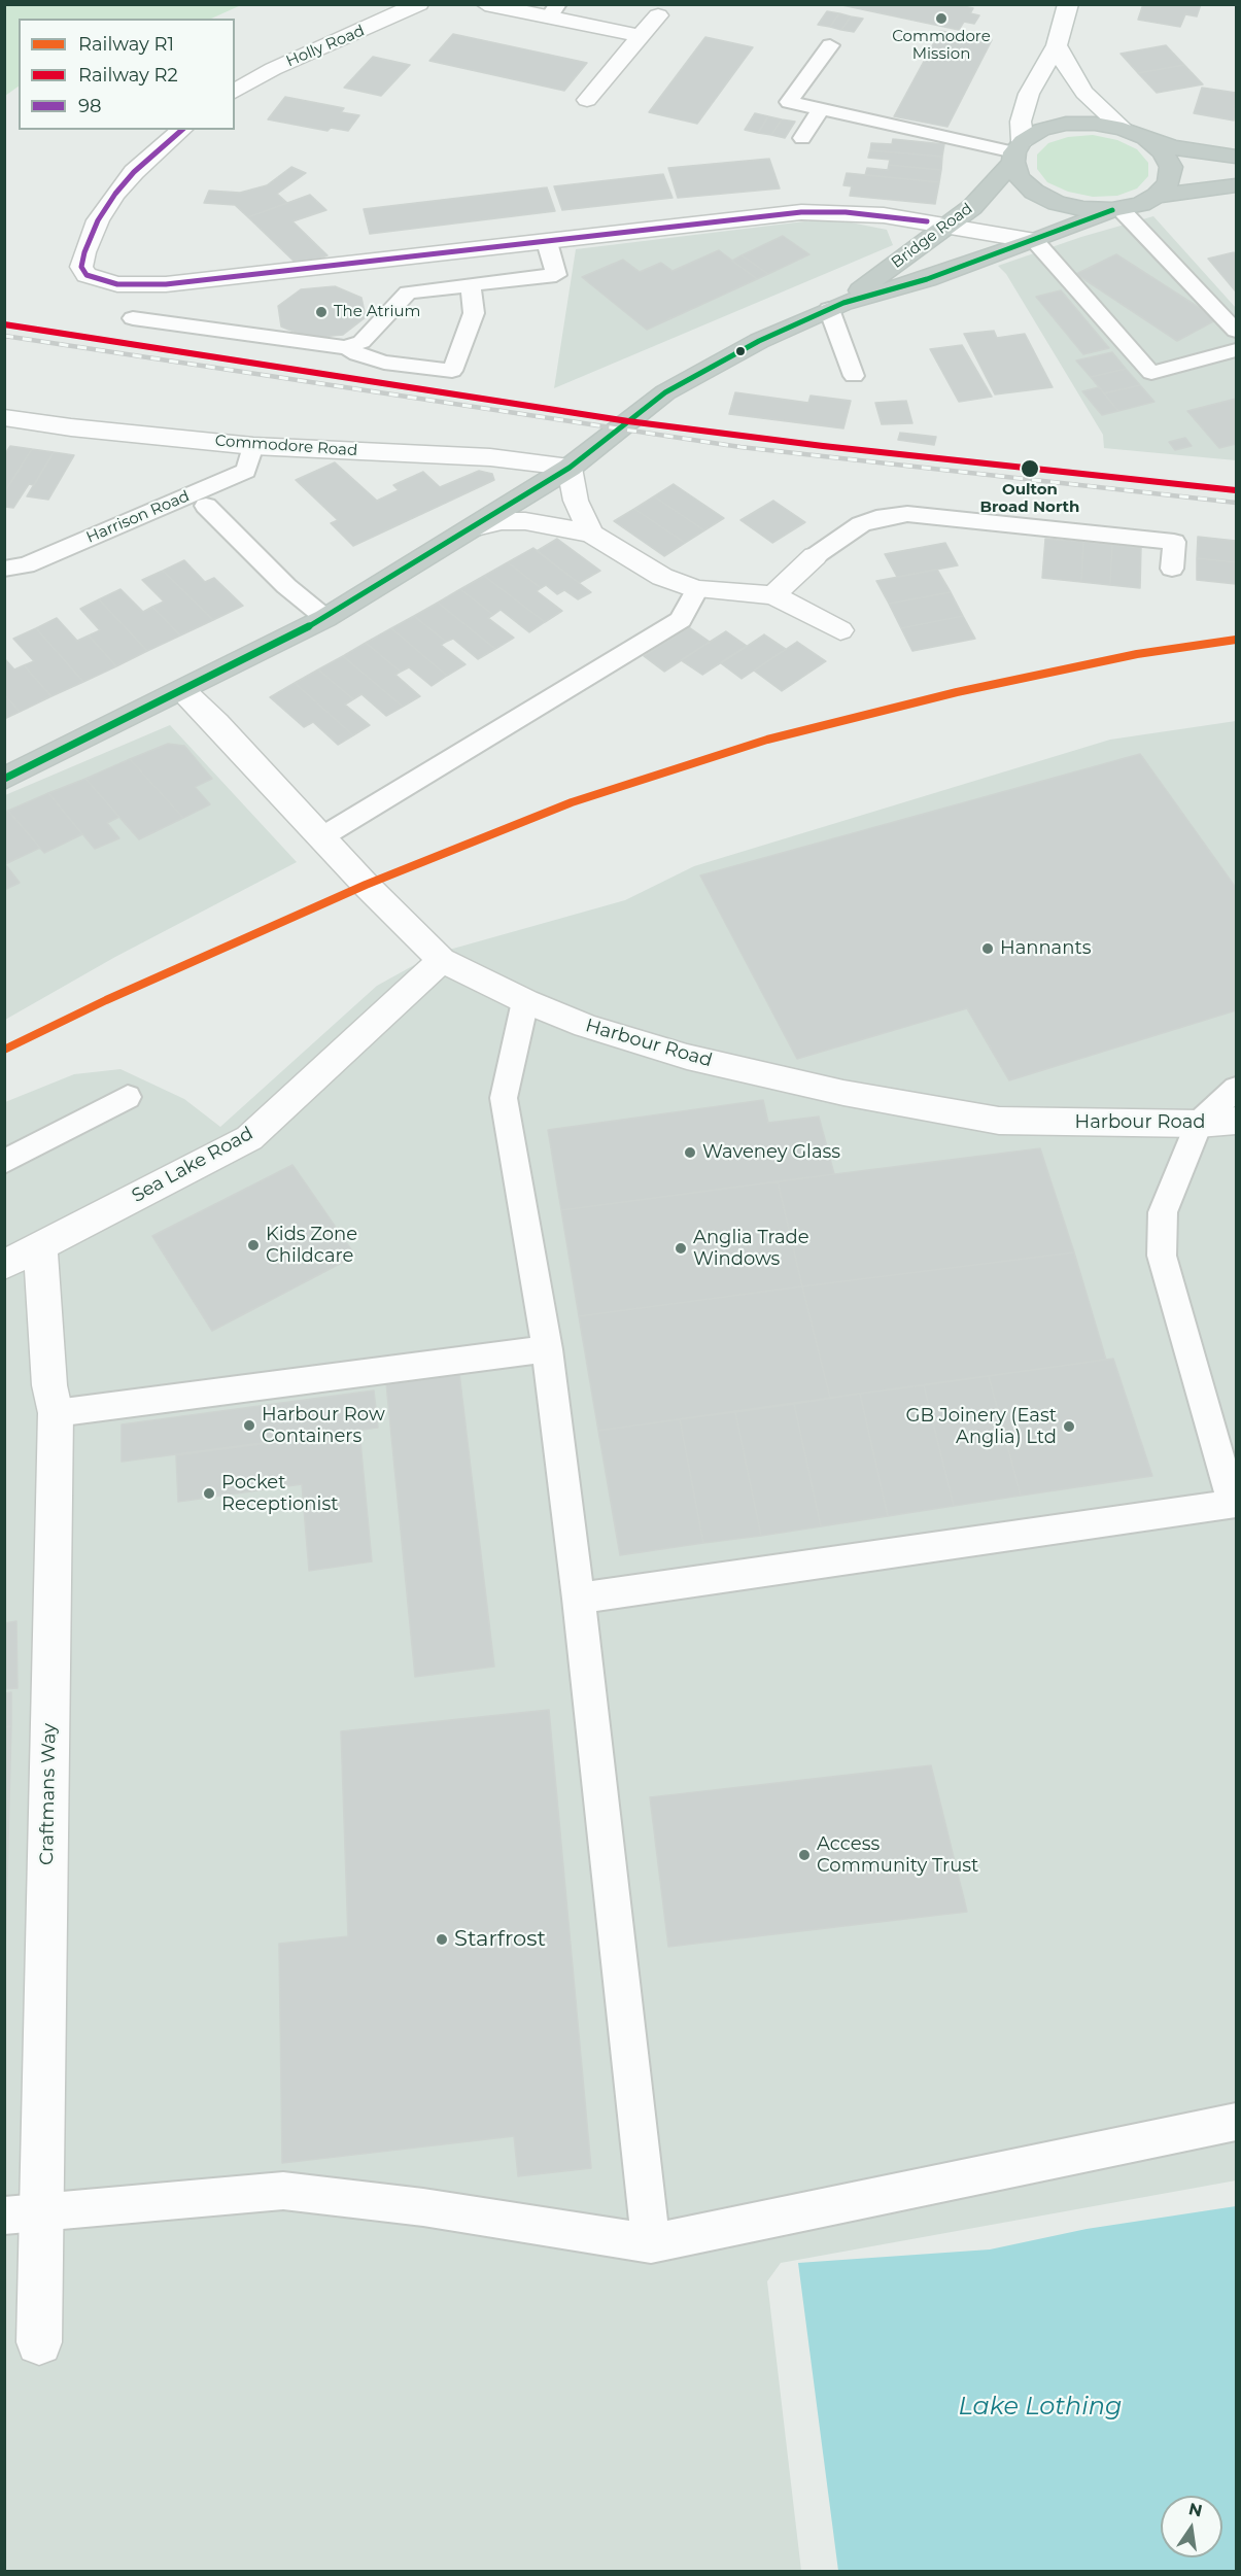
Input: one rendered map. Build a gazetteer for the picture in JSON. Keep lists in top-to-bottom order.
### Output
{
  "streets": {
    "highway": ["Bridge Road"],
    "street": [
      "Holly Road",
      "Commodore Road",
      "Harbour Road",
      "Sea Lake Road",
      "Craftmans Way"
    ],
    "lane": ["Harrison Road"]
  },
  "crossings": [
    ["Bridge Road", "Commodore Road"],
    ["Bridge Road", "Harbour Road"],
    ["Commodore Road", "Harrison Road"],
    ["Harbour Road", "Sea Lake Road"],
    ["Sea Lake Road", "Craftmans Way"]
  ],
  "water": ["Lake Lothing"],
  "places": [
    "Commodore Mission",
    "The Atrium",
    "Oulton Broad North",
    "Hannants",
    "Waveney Glass",
    "Kids Zone Childcare",
    "Anglia Trade Windows",
    "Harbour Row Containers",
    "GB Joinery (East Anglia) Ltd",
    "Pocket Receptionist",
    "Access Community Trust",
    "Starfrost"
  ],
  "lines": ["transit line 98", "rail line R2", "rail line R1"],
  "legend": ["Railway R1", "Railway R2", "98"],
  "north": "top"
}
